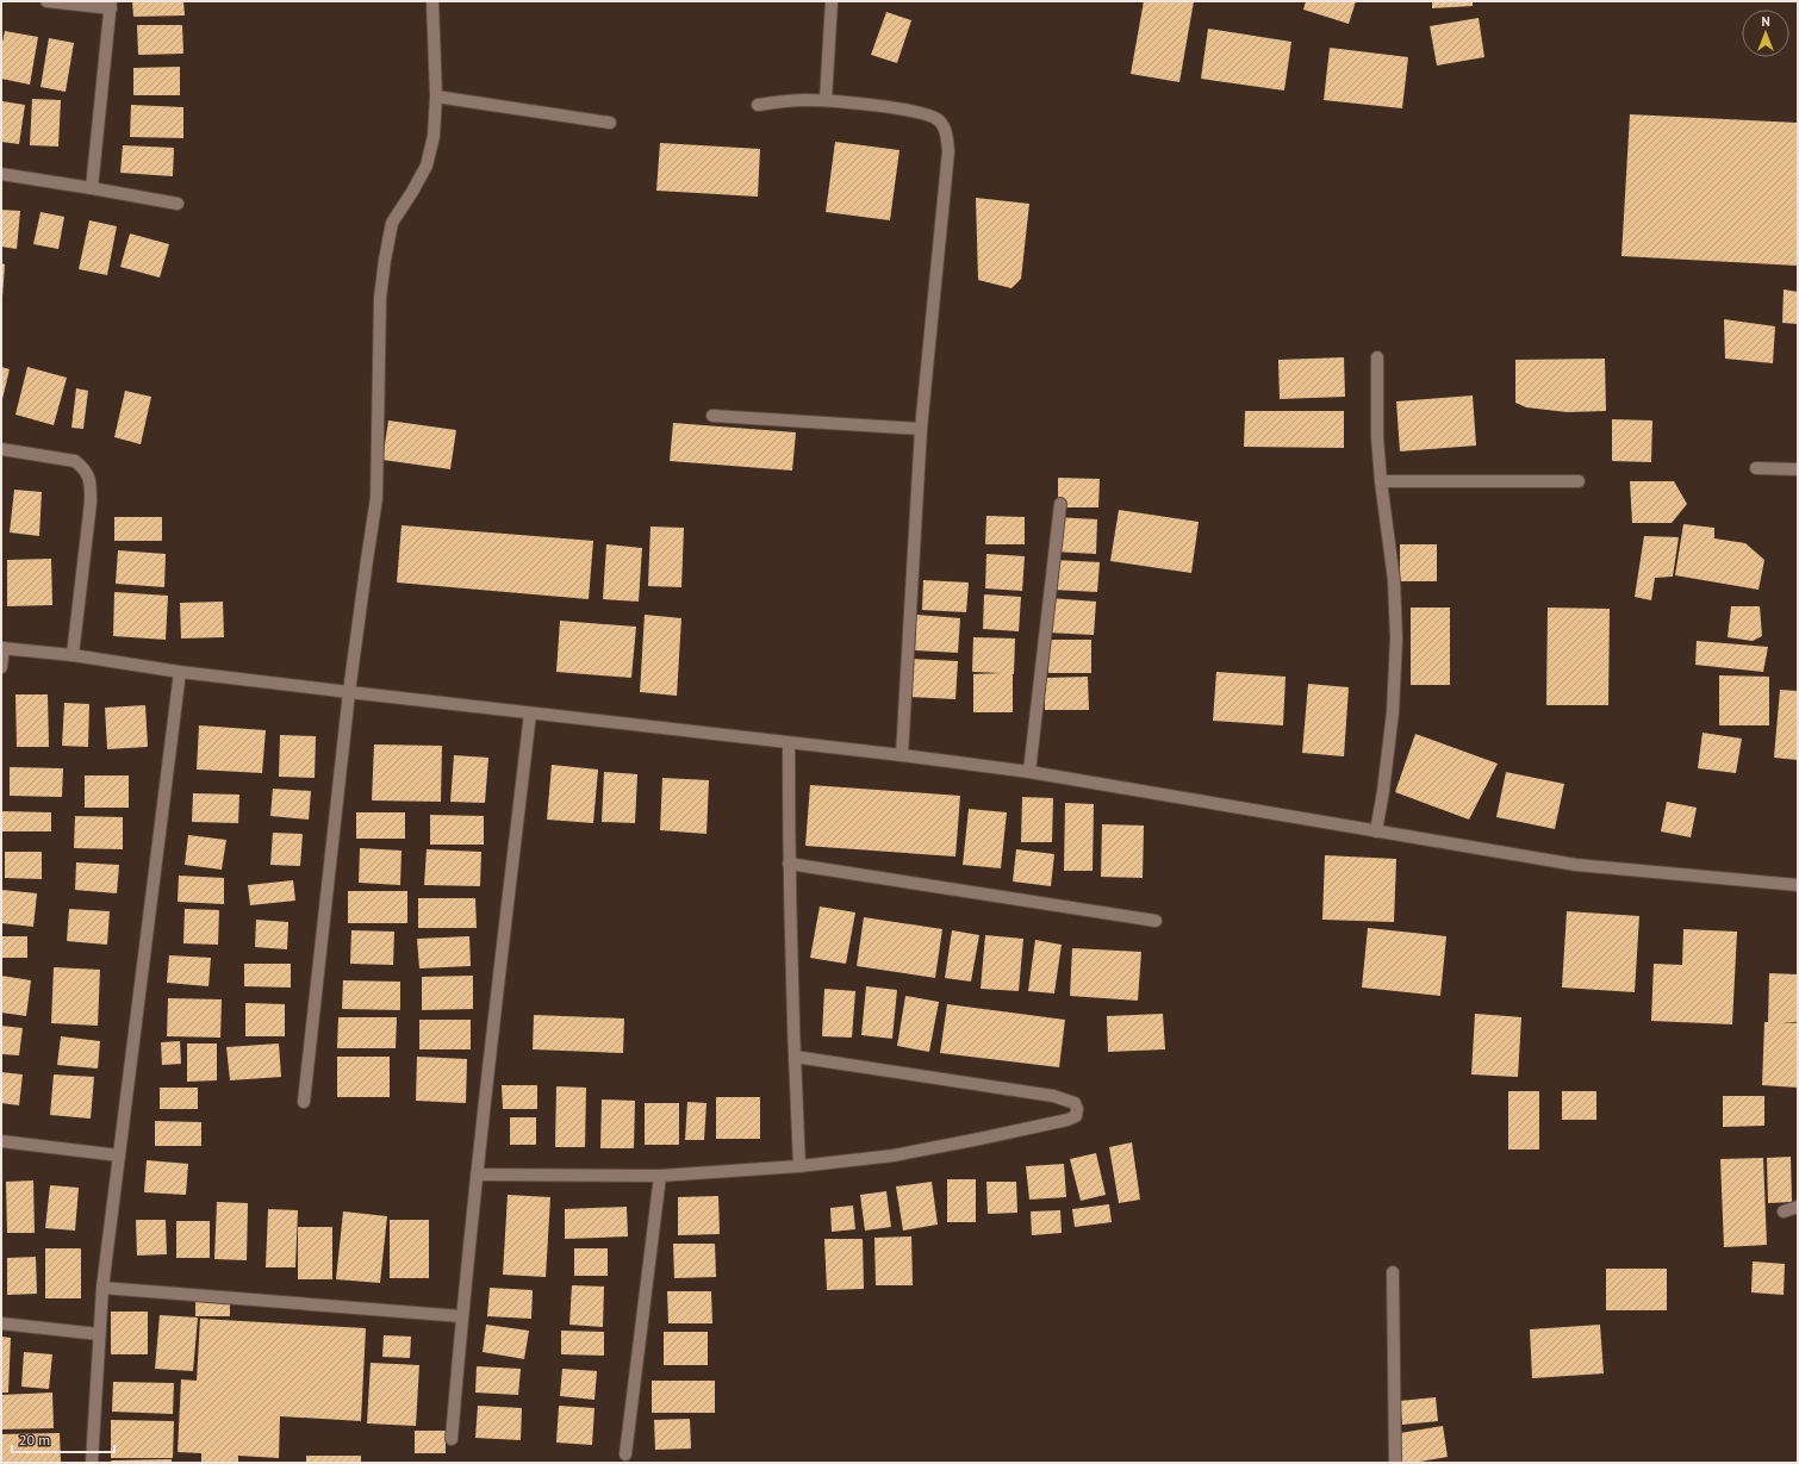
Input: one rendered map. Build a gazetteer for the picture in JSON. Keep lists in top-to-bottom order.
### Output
{
  "scale_bar": "20 m",
  "north": "top"
}
